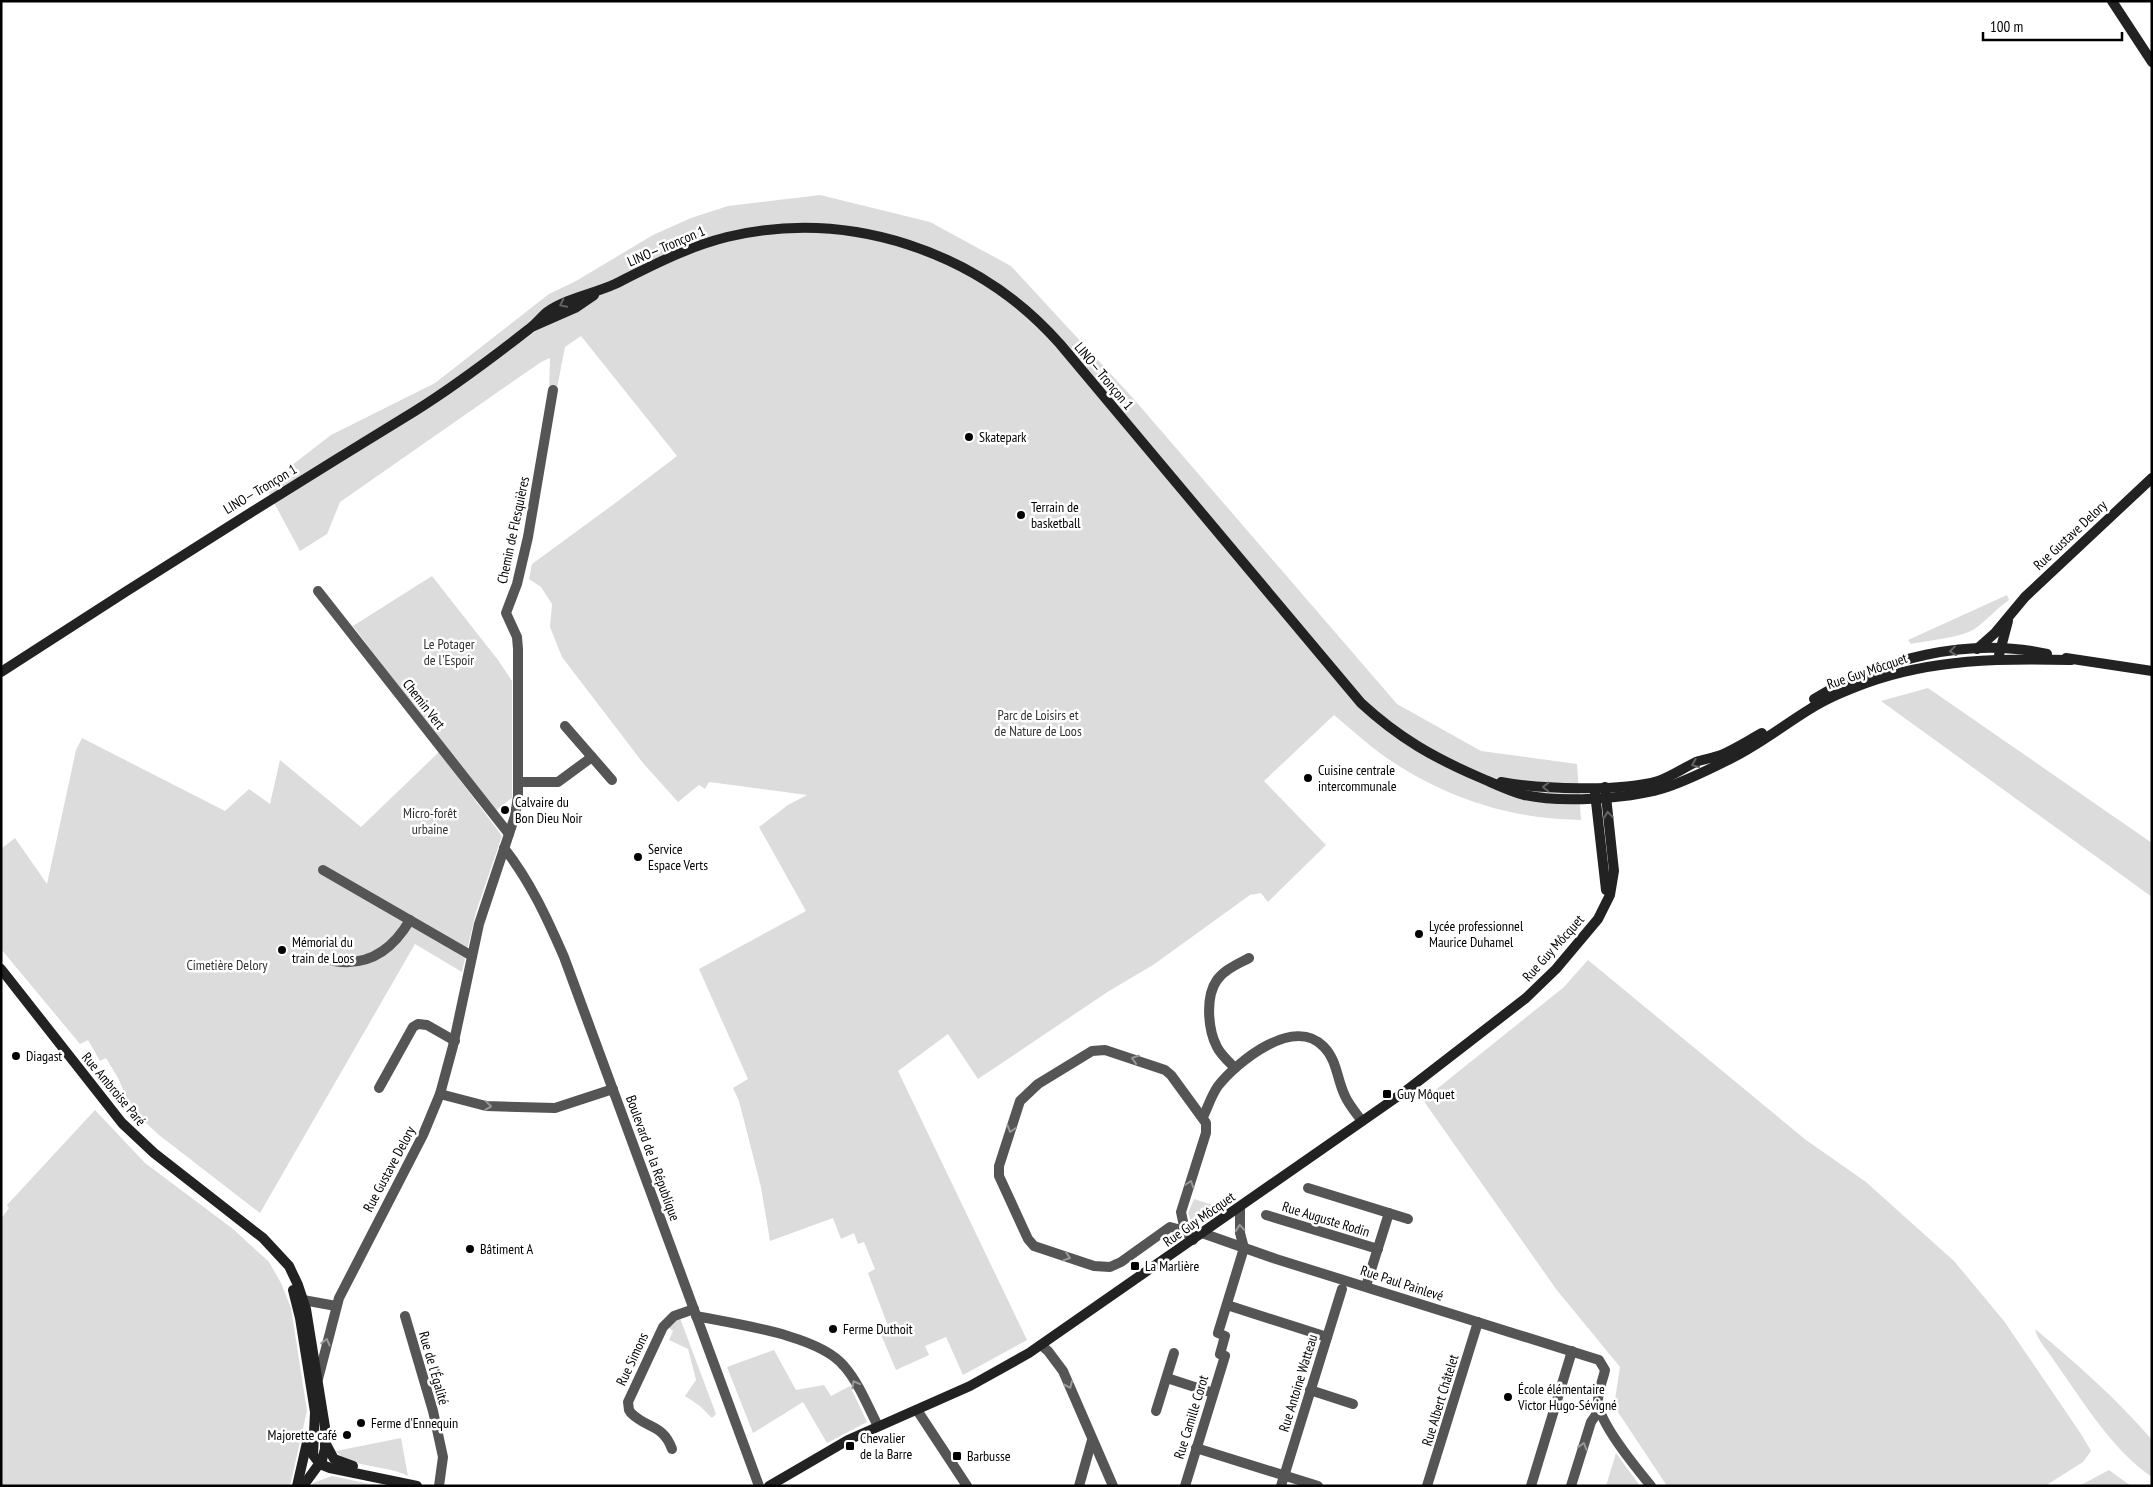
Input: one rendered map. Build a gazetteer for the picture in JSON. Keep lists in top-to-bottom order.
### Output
{
  "streets": {
    "main road": [
      "LINO— Tronçon 1",
      "Rue Gustave Delory",
      "Rue Guy Môcquet",
      "Rue Ambroise Paré"
    ],
    "street": [
      "Chemin de Flesquières",
      "Chemin Vert",
      "Boulevard de la République",
      "Rue Auguste Rodin",
      "Rue Paul Painlevé",
      "Rue Simons",
      "Rue de l'Égalité",
      "Rue Antoine Watteau",
      "Rue Albert Châtelet",
      "Rue Camille Corot"
    ]
  },
  "crossings": [
    ["LINO— Tronçon 1", "Rue Guy Môcquet"],
    ["Chemin de Flesquières", "Rue Gustave Delory"],
    ["Rue Gustave Delory", "Rue Guy Môcquet"],
    ["Rue Gustave Delory", "Chemin Vert"],
    ["Rue Gustave Delory", "Rue Ambroise Paré"],
    ["Rue Gustave Delory", "Boulevard de la République"],
    ["Rue Guy Môcquet", "Rue Paul Painlevé"],
    ["Boulevard de la République", "Rue Simons"],
    ["Rue Paul Painlevé", "Rue Albert Châtelet"]
  ],
  "parks": [
    "Le Potager de l'Espoir",
    "Parc de Loisirs et de Nature de Loos",
    "Micro-forêt urbaine",
    "Cimetière Delory"
  ],
  "places": {
    "other": [
      "Skatepark",
      "Terrain de basketball",
      "Cuisine centrale intercommunale",
      "Calvaire du Bon Dieu Noir",
      "Service Espace Verts",
      "Lycée professionnel Maurice Duhamel",
      "Mémorial du train de Loos",
      "Diagast",
      "Bâtiment A",
      "Ferme Duthoit",
      "École élémentaire Victor Hugo-Sévigné",
      "Ferme d'Ennequin",
      "Majorette café"
    ],
    "transit": [
      "Guy Môquet",
      "La Marlière",
      "Chevalier de la Barre",
      "Barbusse"
    ]
  },
  "scale_bar": "100 m"
}
